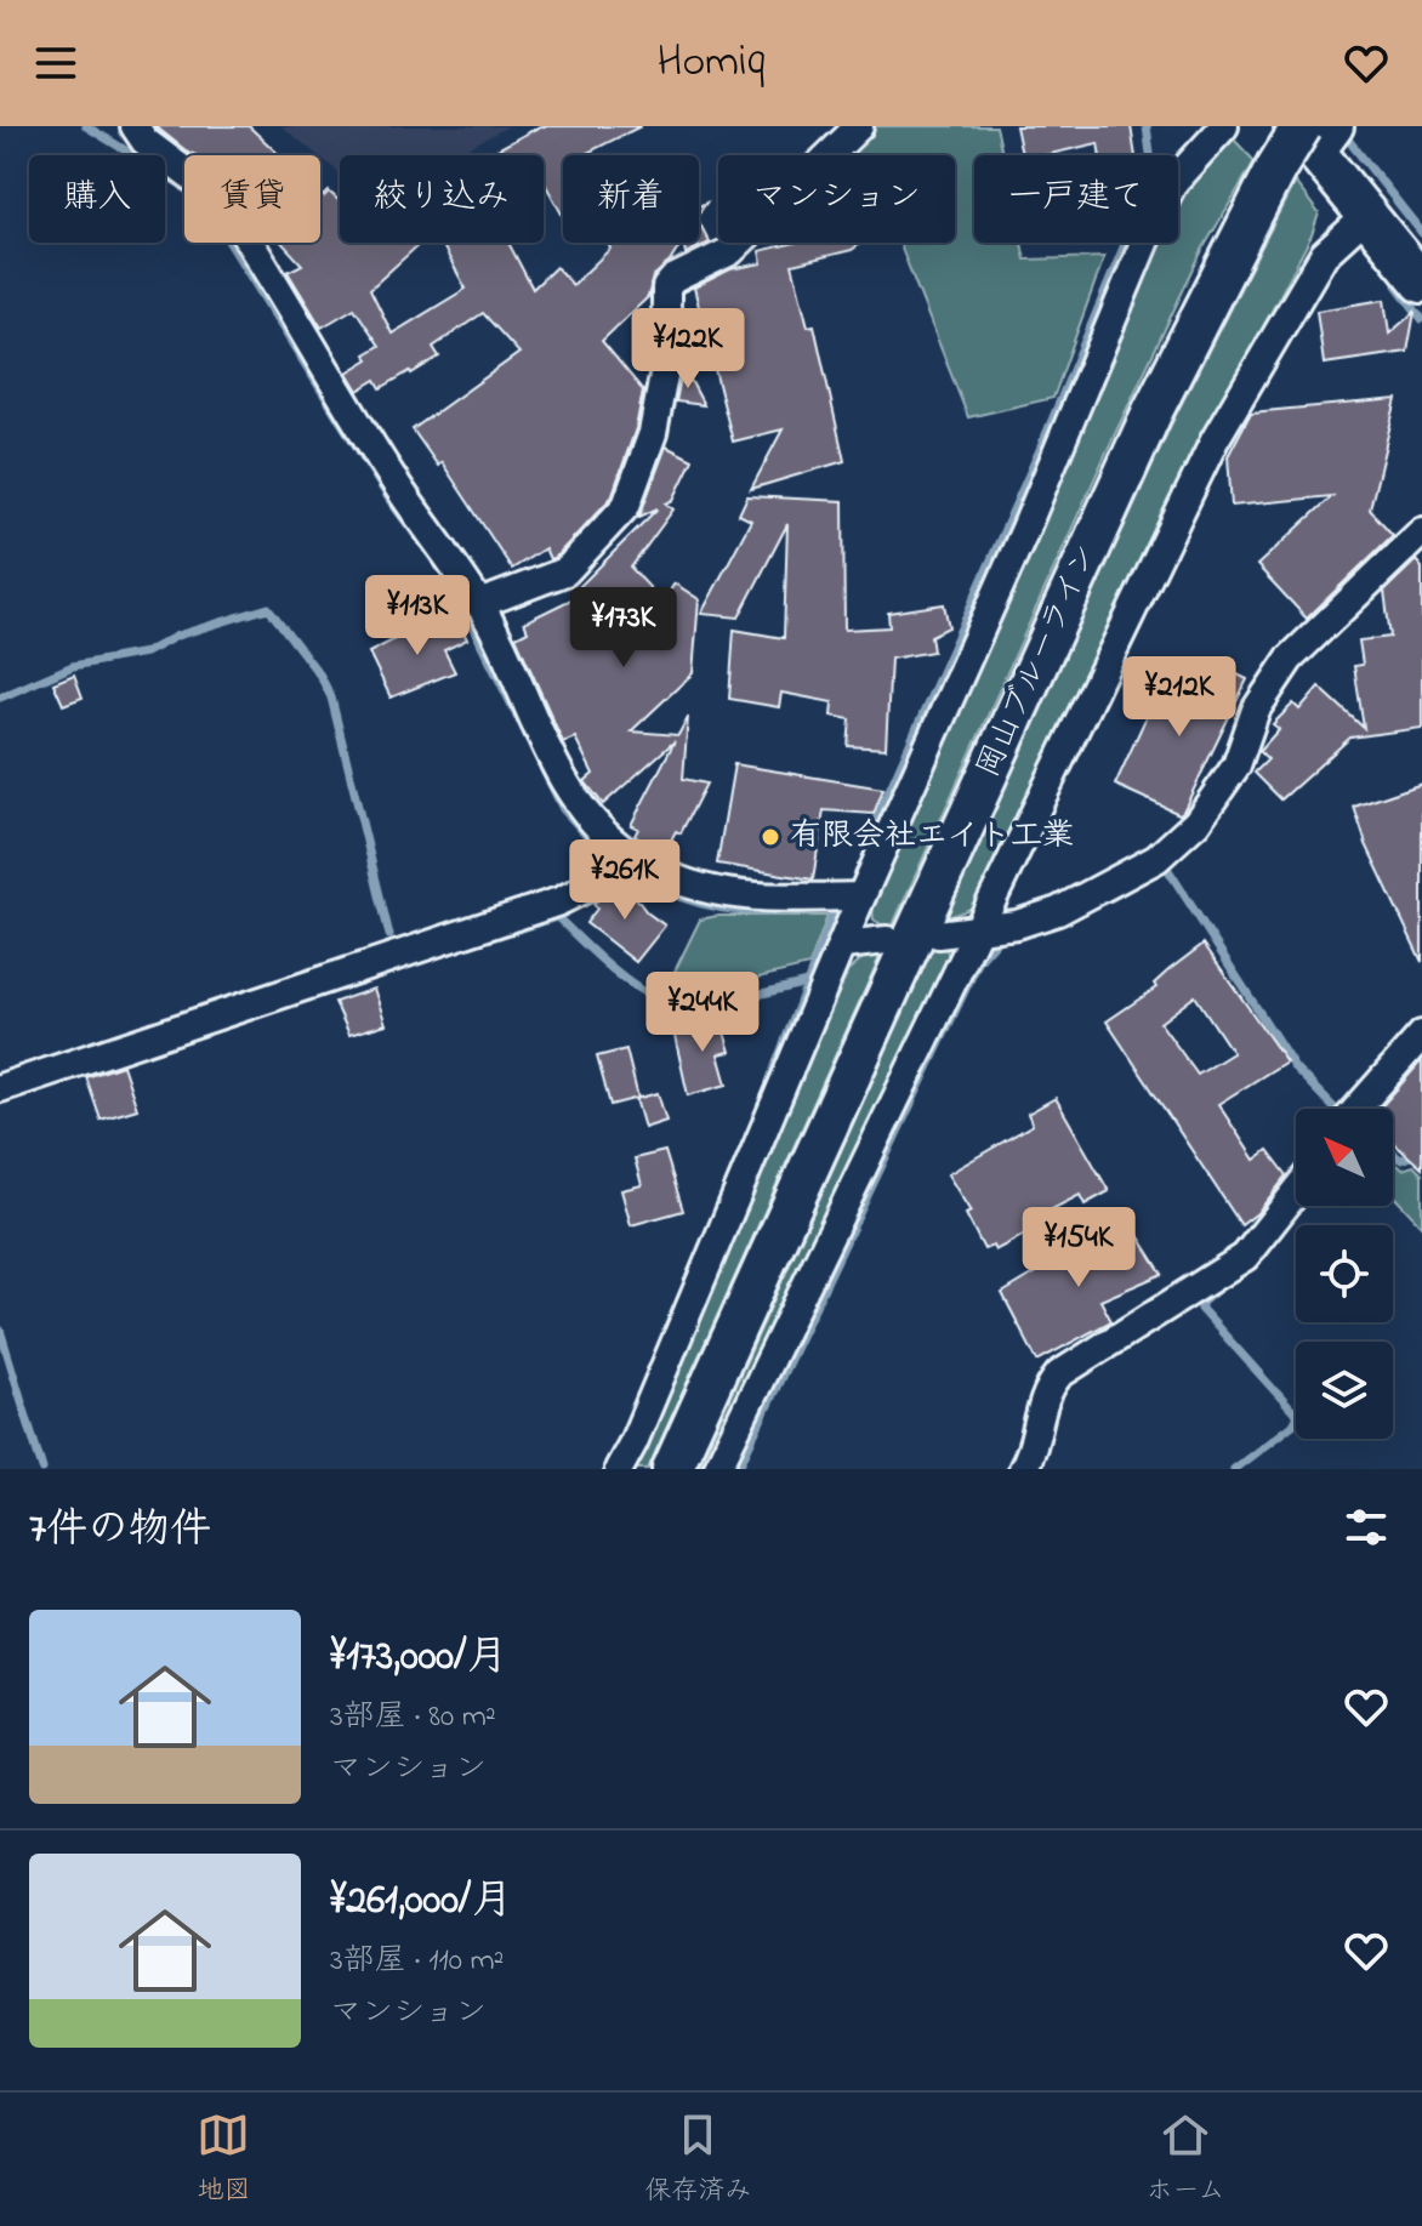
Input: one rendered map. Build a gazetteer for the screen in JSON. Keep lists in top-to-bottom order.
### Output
{
  "streets": {
    "main road": ["岡山ブルーライン"]
  },
  "places": ["有限会社エイト工業"],
  "north": "top left",
  "page": {
    "header": "Homiq",
    "chip": [
      "購入",
      "賃貸",
      "絞り込み",
      "新着",
      "マンション",
      "一戸建て"
    ],
    "price": [
      "¥122K",
      "¥113K",
      "¥173K",
      "¥212K",
      "¥261K",
      "¥244K",
      "¥154K"
    ],
    "heading": "7件の物件",
    "list": [
      {
        "name": "¥173,000/月",
        "note": "3部屋 · 80 m² · マンション"
      },
      {
        "name": "¥261,000/月",
        "note": "3部屋 · 110 m² · マンション"
      }
    ],
    "tabs": ["地図", "保存済み", "ホーム"]
  }
}
